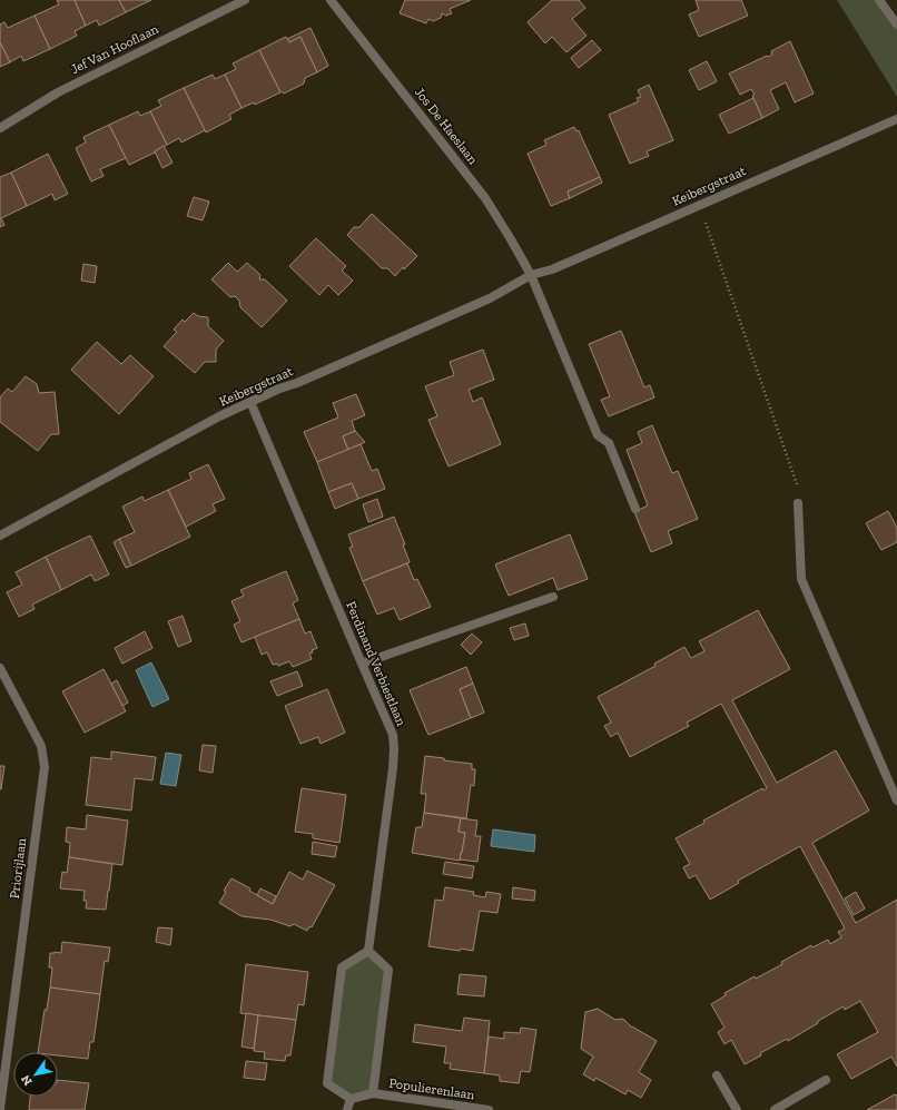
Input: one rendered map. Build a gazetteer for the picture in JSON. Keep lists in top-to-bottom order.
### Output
{
  "streets": {
    "street": [
      "Jef Van Hooflaan",
      "Jos De Haeslaan",
      "Keibergstraat",
      "Ferdinand Verbiestlaan",
      "Priorijlaan",
      "Populierenlaan"
    ]
  },
  "crossings": [
    ["Jos De Haeslaan", "Keibergstraat"],
    ["Keibergstraat", "Ferdinand Verbiestlaan"]
  ],
  "north": "bottom left"
}
